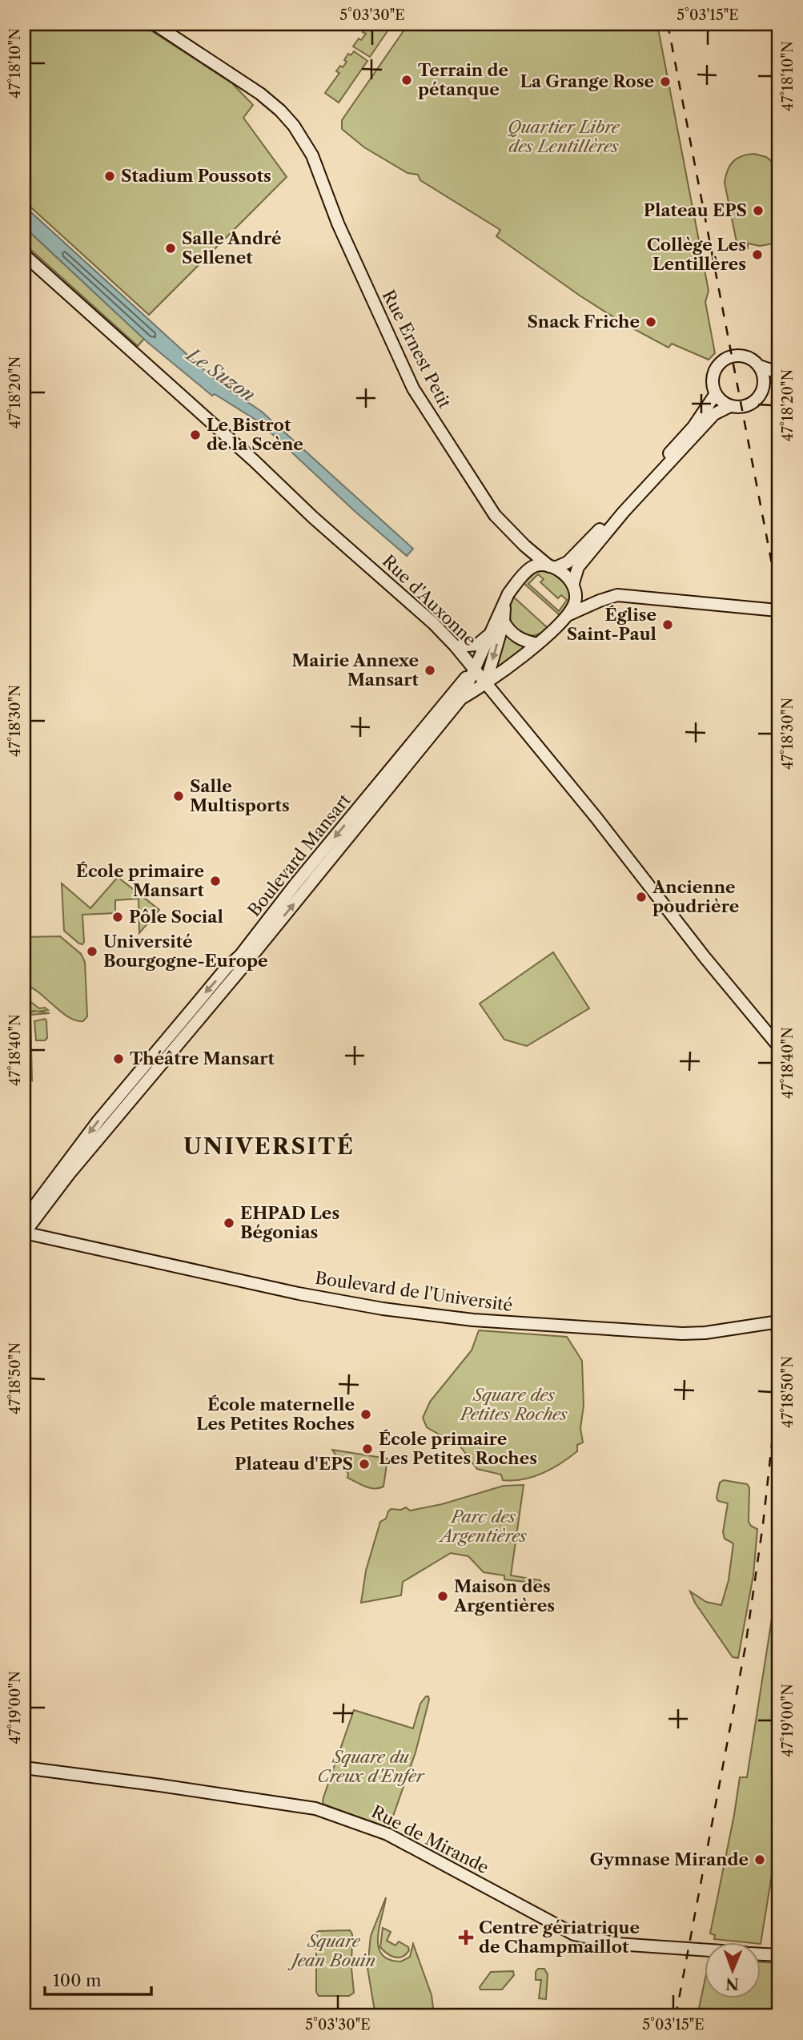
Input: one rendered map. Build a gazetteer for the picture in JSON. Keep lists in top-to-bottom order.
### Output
{
  "streets": {
    "main road": [
      "Rue Ernest Petit",
      "Rue d'Auxonne",
      "Boulevard Mansart",
      "Boulevard de l'Université",
      "Rue de Mirande"
    ]
  },
  "crossings": [
    ["Rue d'Auxonne", "Boulevard Mansart"],
    ["Boulevard Mansart", "Boulevard de l'Université"]
  ],
  "districts": ["UNIVERSITÉ"],
  "water": ["Le Suzon"],
  "parks": [
    "Quartier Libre des Lentillères",
    "Square des Petites Roches",
    "Parc des Argentières",
    "Square du Creux d'Enfer",
    "Square Jean Bouin"
  ],
  "places": {
    "other": [
      "Terrain de pétanque",
      "La Grange Rose",
      "Stadium Poussots",
      "Plateau EPS",
      "Salle André Sellenet",
      "Collège Les Lentillères",
      "Snack Friche",
      "Le Bistrot de la Scène",
      "Église Saint-Paul",
      "Mairie Annexe Mansart",
      "Salle Multisports",
      "École primaire Mansart",
      "Ancienne poudrière",
      "Pôle Social",
      "Université Bourgogne-Europe",
      "Théâtre Mansart",
      "EHPAD Les Bégonias",
      "École maternelle Les Petites Roches",
      "École primaire Les Petites Roches",
      "Plateau d'EPS",
      "Maison des Argentières",
      "Gymnase Mirande"
    ],
    "health": ["Centre gériatrique de Champmaillot"]
  },
  "scale_bar": "100 m",
  "north": "bottom",
  "coordinates": [
    "5°03'30\"E",
    "5°03'15\"E",
    "47°18'10\"N",
    "47°18'20\"N",
    "47°18'30\"N",
    "47°18'40\"N",
    "47°18'50\"N",
    "47°19'00\"N"
  ]
}
